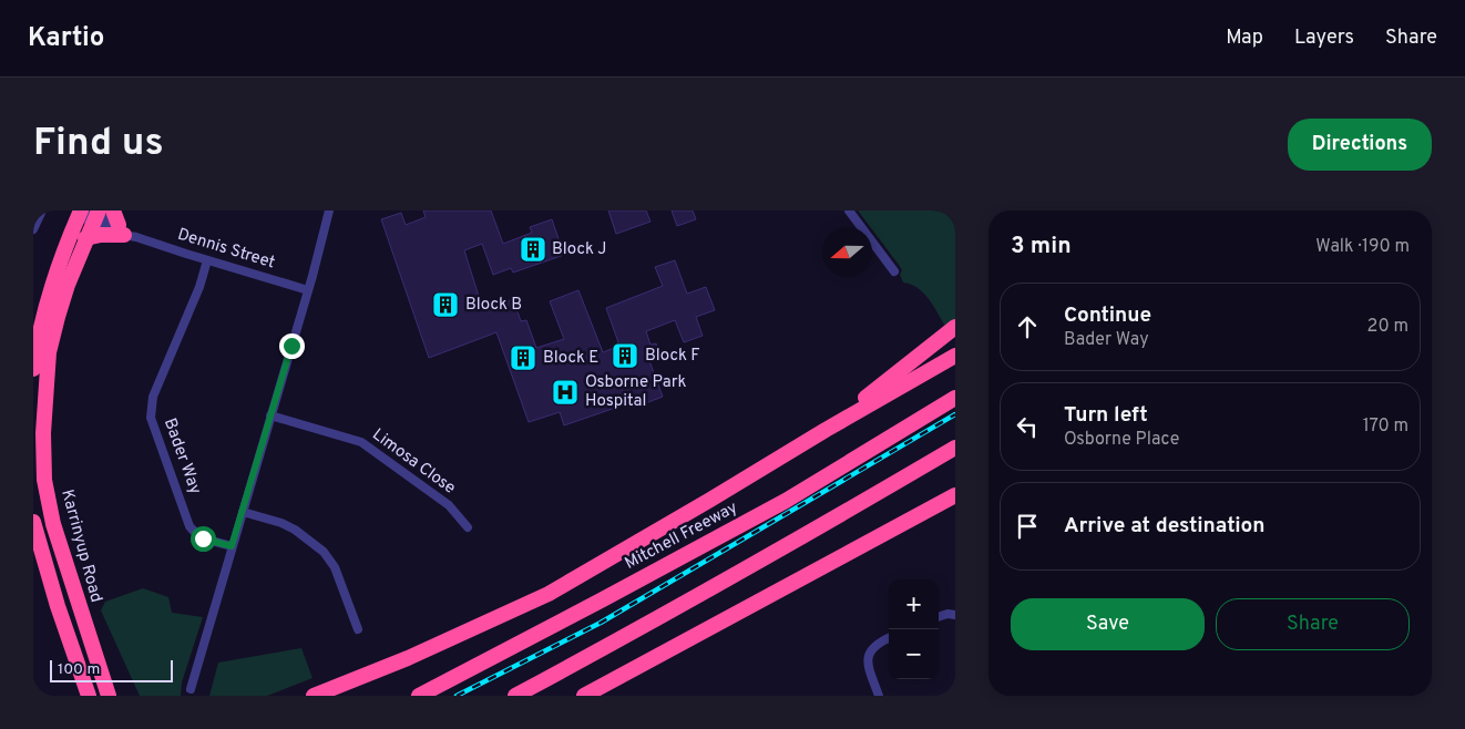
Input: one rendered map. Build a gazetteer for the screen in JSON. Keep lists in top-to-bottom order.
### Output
{
  "streets": {
    "highway": ["Mitchell Freeway", "Karrinyup Road"],
    "street": ["Dennis Street", "Bader Way", "Limosa Close"]
  },
  "crossings": [
    ["Dennis Street", "Bader Way"],
    ["Dennis Street", "Karrinyup Road"]
  ],
  "places": {
    "building": [
      "Block J",
      "Block B",
      "Block F",
      "Block E"
    ],
    "hospital": ["Osborne Park Hospital"]
  },
  "scale_bar": "100 m",
  "north": "left",
  "page": {
    "header": "Kartio",
    "nav": ["Map", "Layers", "Share"],
    "buttons": [
      "Directions",
      ["Save", "Share"]
    ],
    "title": "Find us",
    "heading": ["3 min", "Walk · 190 m"],
    "list": [
      ["Continue", "Bader Way", "20 m"],
      ["Turn left", "Osborne Place", "170 m"],
      "Arrive at destination"
    ],
    "map_buttons": ["+", "−"],
    "scale": "100 m"
  }
}
